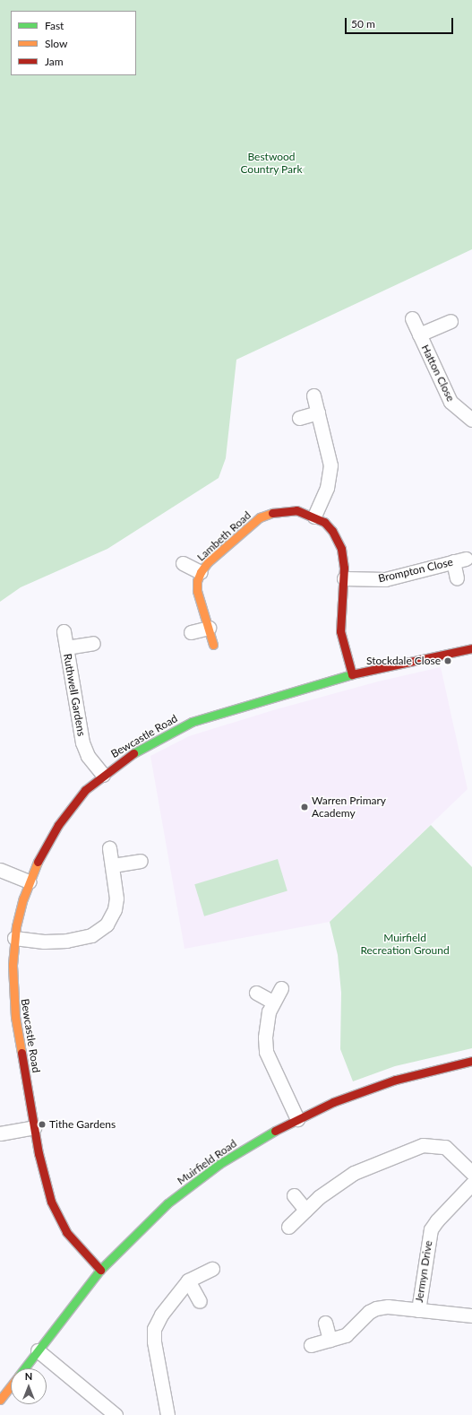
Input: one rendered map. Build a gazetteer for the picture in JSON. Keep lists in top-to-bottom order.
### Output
{
  "streets": {
    "street": [
      "Hatton Close",
      "Lambeth Road",
      "Brompton Close",
      "Ruthwell Gardens",
      "Bewcastle Road",
      "Muirfield Road",
      "Jermyn Drive"
    ]
  },
  "crossings": [
    ["Lambeth Road", "Brompton Close"],
    ["Lambeth Road", "Bewcastle Road"],
    ["Ruthwell Gardens", "Bewcastle Road"],
    ["Bewcastle Road", "Muirfield Road"]
  ],
  "parks": ["Bestwood Country Park", "Muirfield Recreation Ground"],
  "places": ["Stockdale Close", "Warren Primary Academy", "Tithe Gardens"],
  "legend": ["Fast", "Slow", "Jam"],
  "scale_bar": "50 m",
  "north": "top"
}
